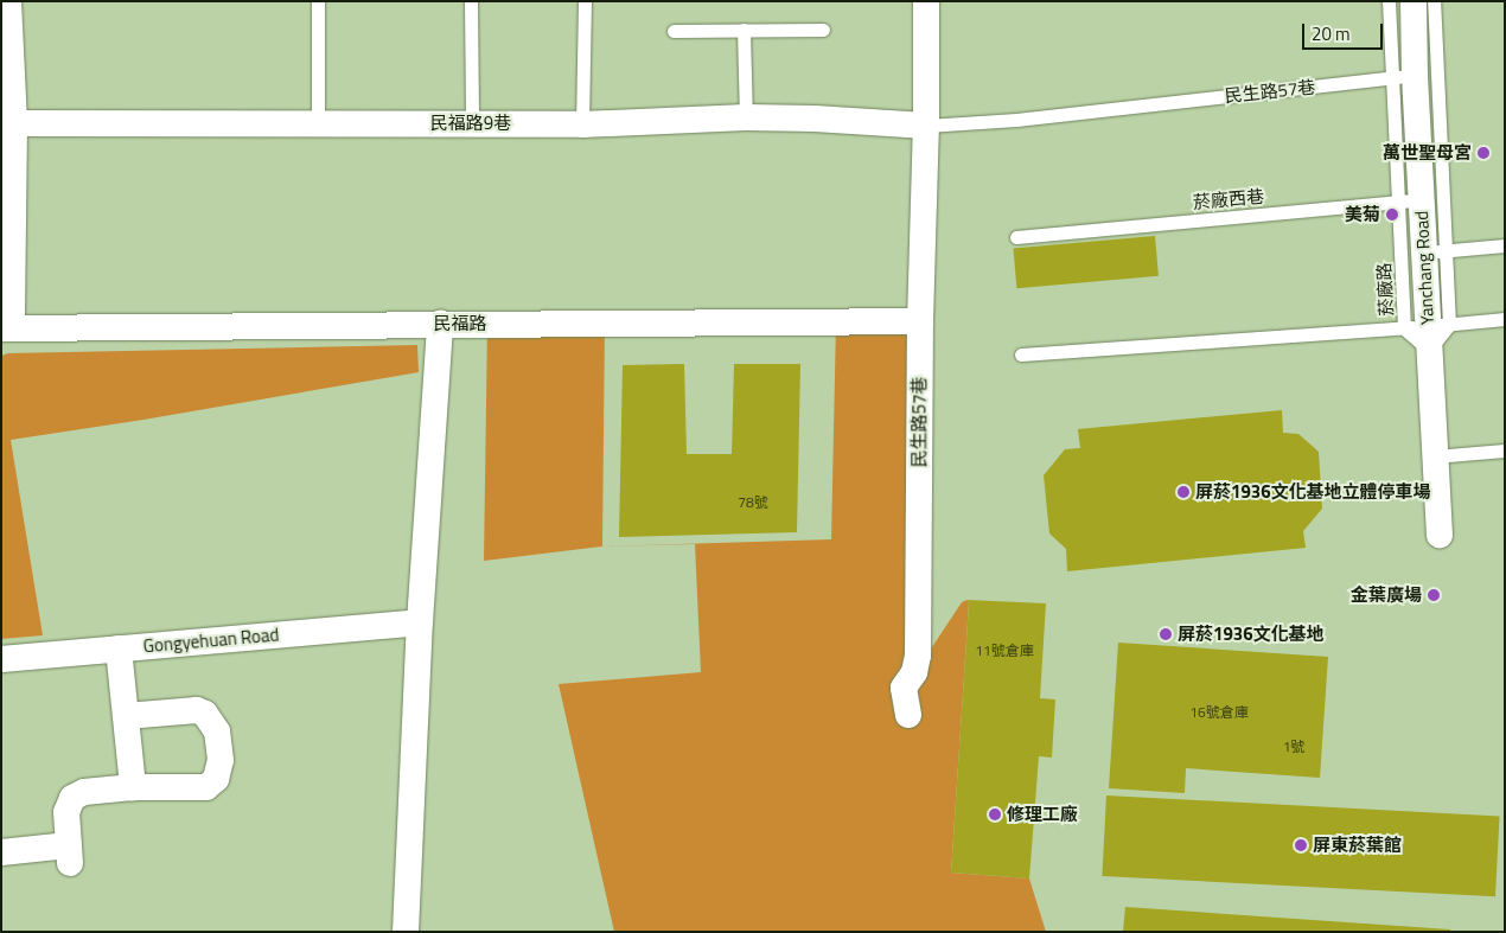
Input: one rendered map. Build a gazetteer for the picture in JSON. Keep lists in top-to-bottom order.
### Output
{
  "streets": {
    "street": [
      "民生路57巷",
      "民福路9巷",
      "Yanchang Road",
      "民福路",
      "Gongyehuan Road"
    ],
    "lane": ["菸廠西巷"]
  },
  "crossings": [
    ["民生路57巷", "民福路9巷"],
    ["民生路57巷", "Yanchang Road"],
    ["民生路57巷", "民福路"],
    ["菸廠西巷", "Yanchang Road"]
  ],
  "places": [
    "萬世聖母宮",
    "美菊",
    "屏菸1936文化基地立體停車場",
    "金葉廣場",
    "屏菸1936文化基地",
    "修理工廠",
    "屏東菸葉館"
  ],
  "house_numbers": [
    "78號",
    "11號倉庫",
    "16號倉庫",
    "1號"
  ],
  "scale_bar": "20 m"
}
